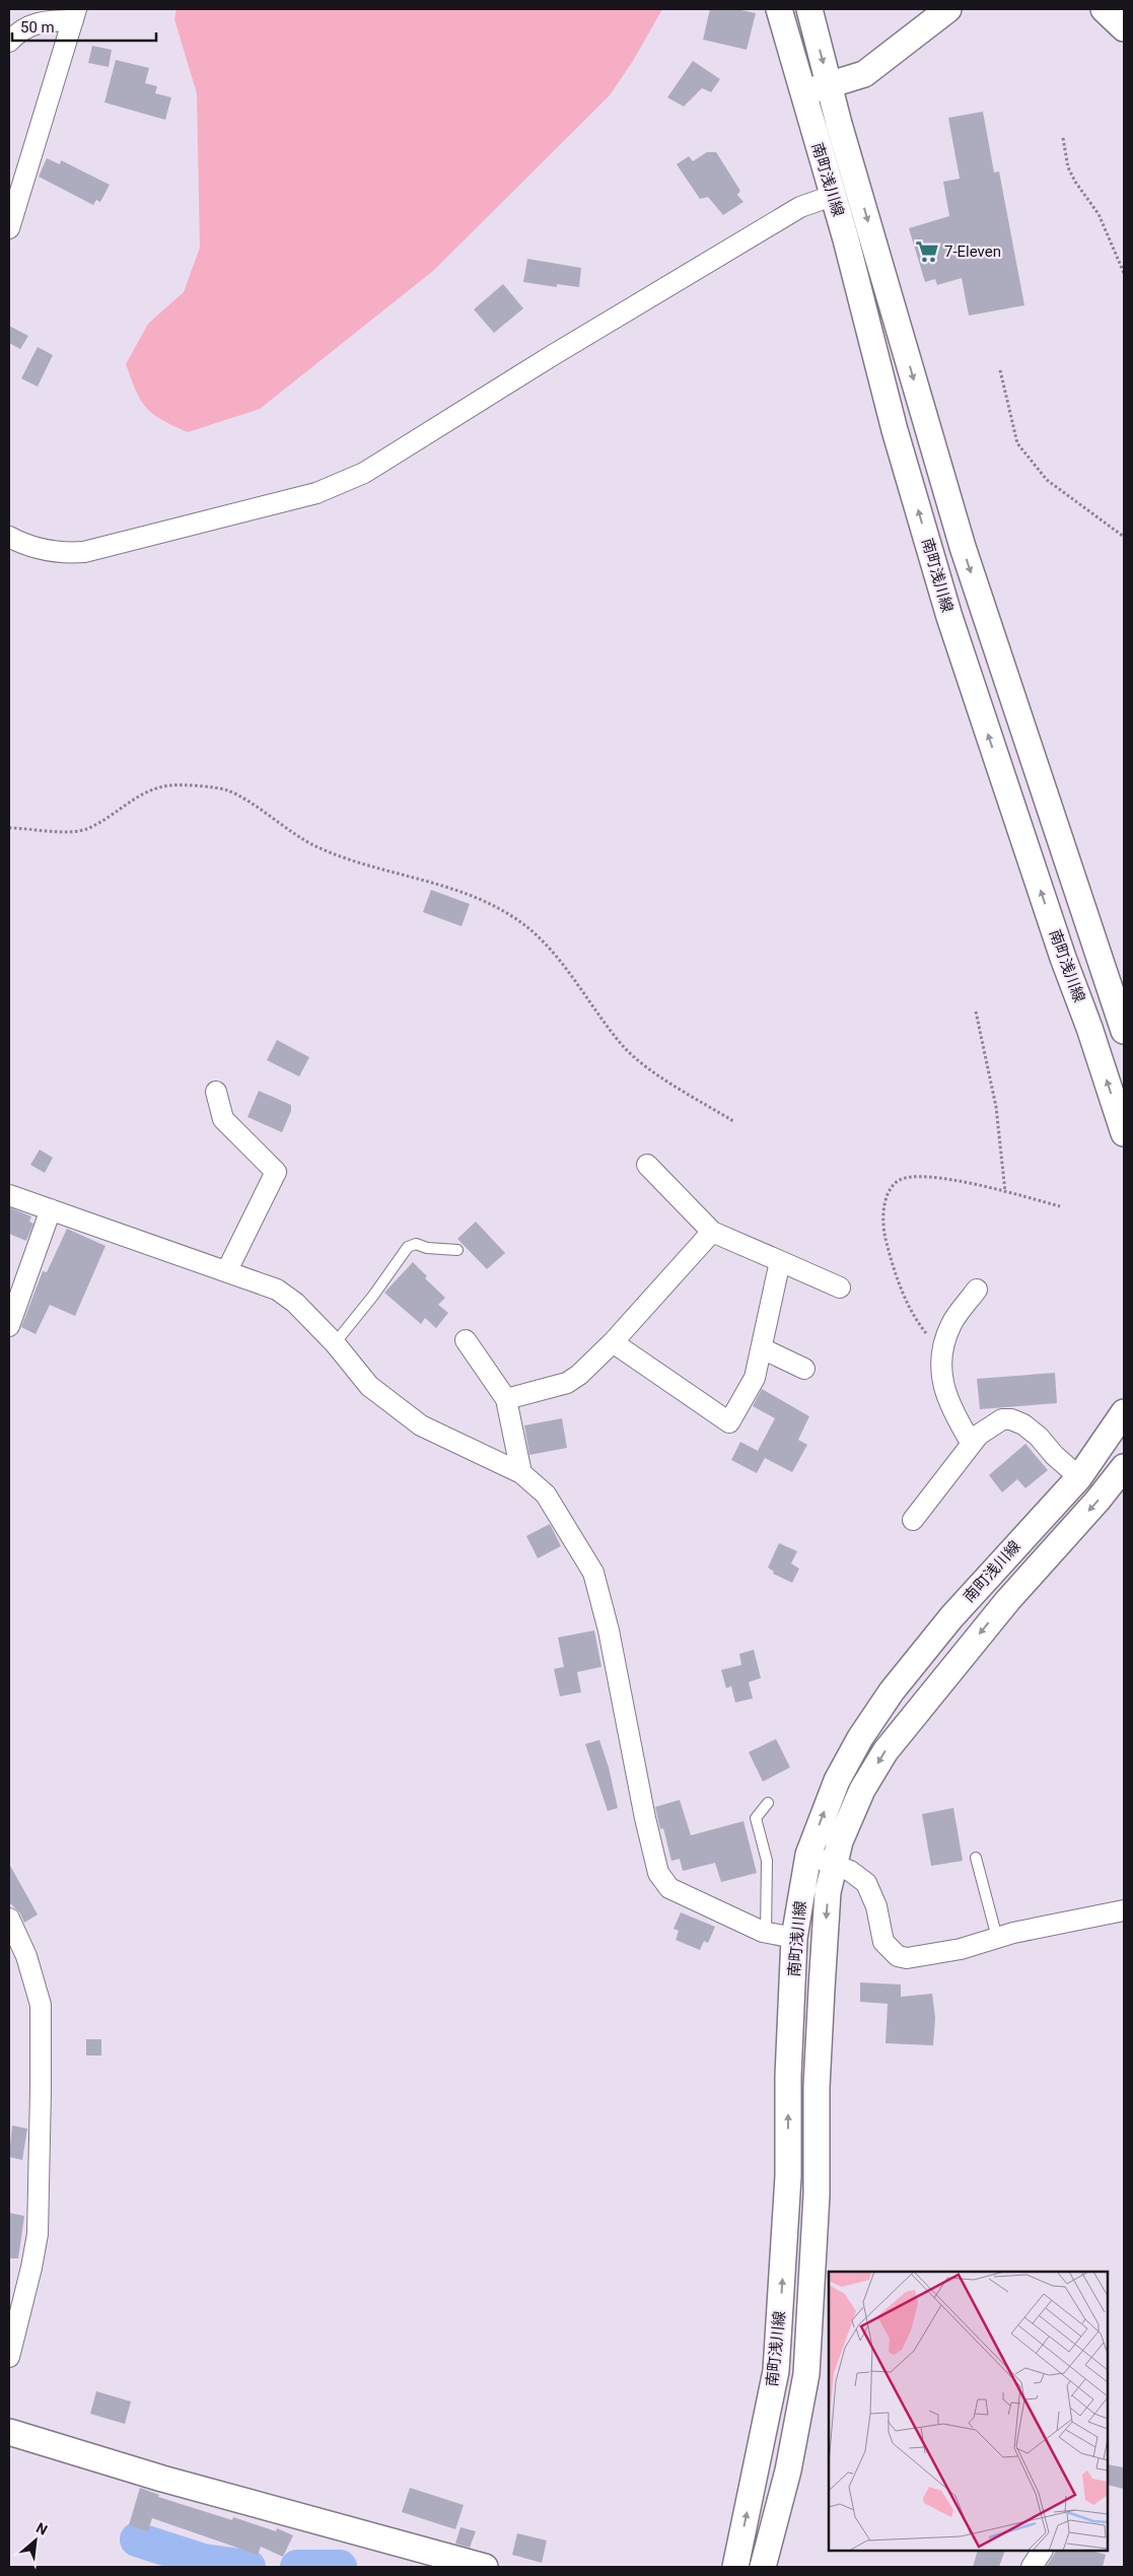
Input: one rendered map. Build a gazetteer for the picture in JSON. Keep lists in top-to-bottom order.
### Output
{
  "streets": {
    "street": ["南町浅川線"]
  },
  "places": {
    "supermarket": ["7-Eleven"]
  },
  "scale_bar": "50 m",
  "north": "top right"
}
